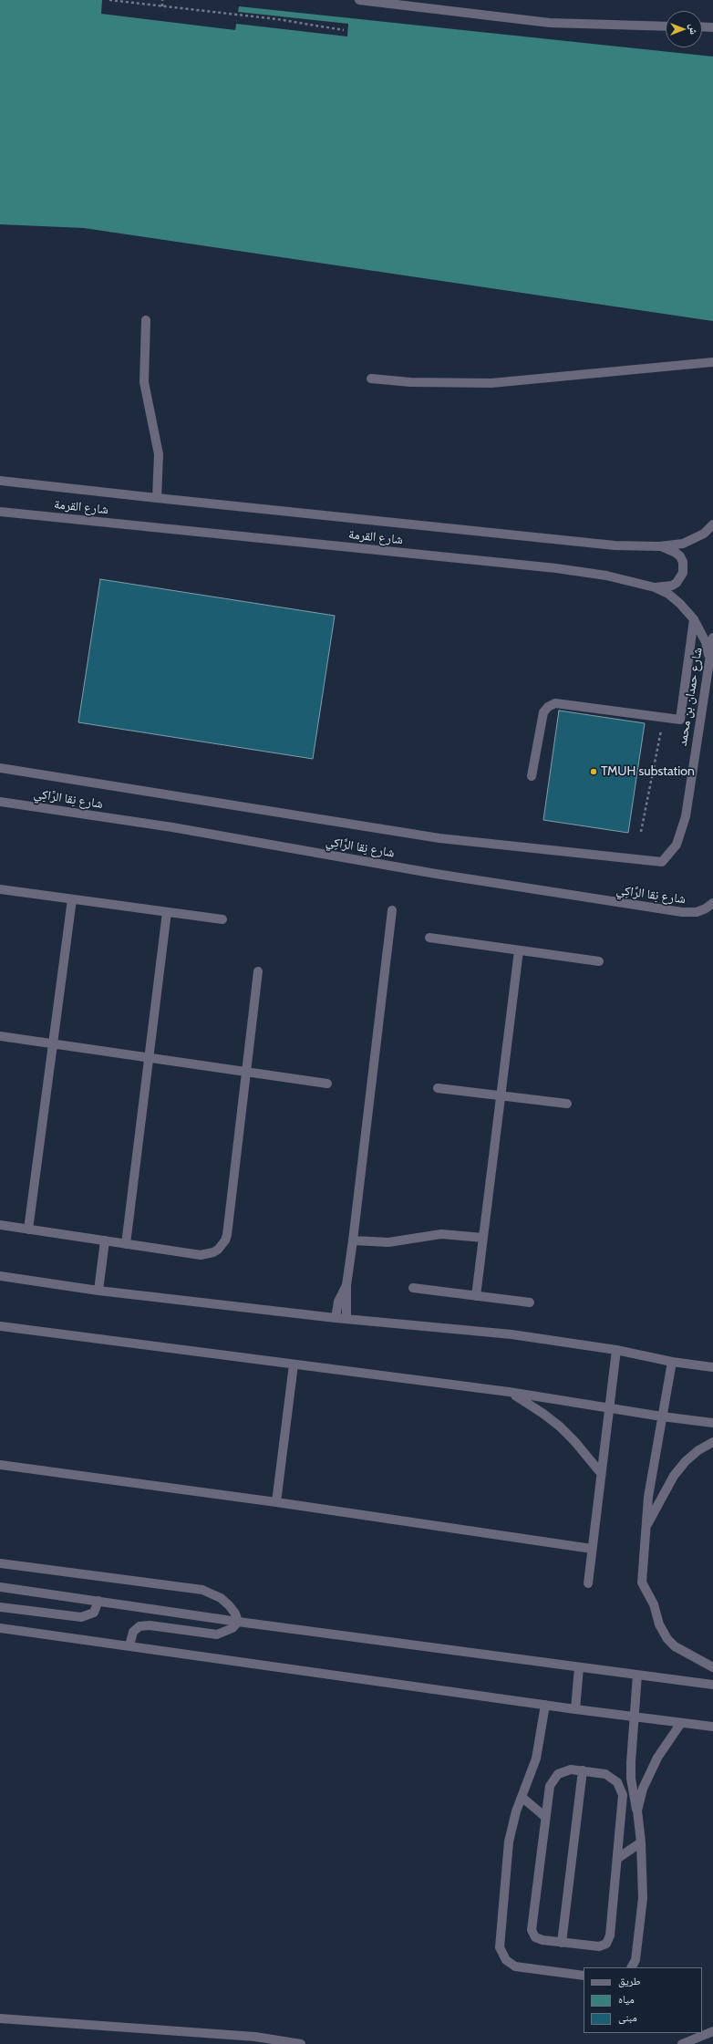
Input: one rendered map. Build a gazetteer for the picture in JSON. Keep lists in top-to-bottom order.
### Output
{
  "streets": {
    "street": ["شارع القرمة", "شارع حمدان بن محمد", "شارع نِقا الرَّاكِي"]
  },
  "crossings": [
    ["شارع القرمة", "شارع حمدان بن محمد"],
    ["شارع حمدان بن محمد", "شارع نِقا الرَّاكِي"]
  ],
  "places": ["TMUH substation"],
  "legend": ["طريق", "مياه", "مبنى"],
  "north": "right"
}
